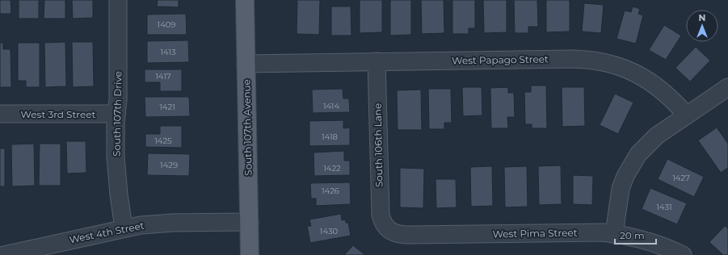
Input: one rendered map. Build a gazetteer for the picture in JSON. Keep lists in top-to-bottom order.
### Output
{
  "streets": {
    "main road": ["South 107th Avenue"],
    "street": [
      "West Papago Street",
      "West 3rd Street",
      "South 107th Drive",
      "South 106th Lane",
      "West 4th Street",
      "West Pima Street"
    ]
  },
  "crossings": [
    ["West Papago Street", "South 107th Avenue"],
    ["West Papago Street", "South 106th Lane"],
    ["West 3rd Street", "South 107th Drive"],
    ["South 107th Drive", "West 4th Street"],
    ["South 107th Avenue", "West 4th Street"],
    ["South 106th Lane", "West Pima Street"]
  ],
  "house_numbers": [
    "1409",
    "1413",
    "1417",
    "1414",
    "1421",
    "1418",
    "1425",
    "1429",
    "1422",
    "1427",
    "1426",
    "1431",
    "1430"
  ],
  "scale_bar": "20 m",
  "north": "top"
}
